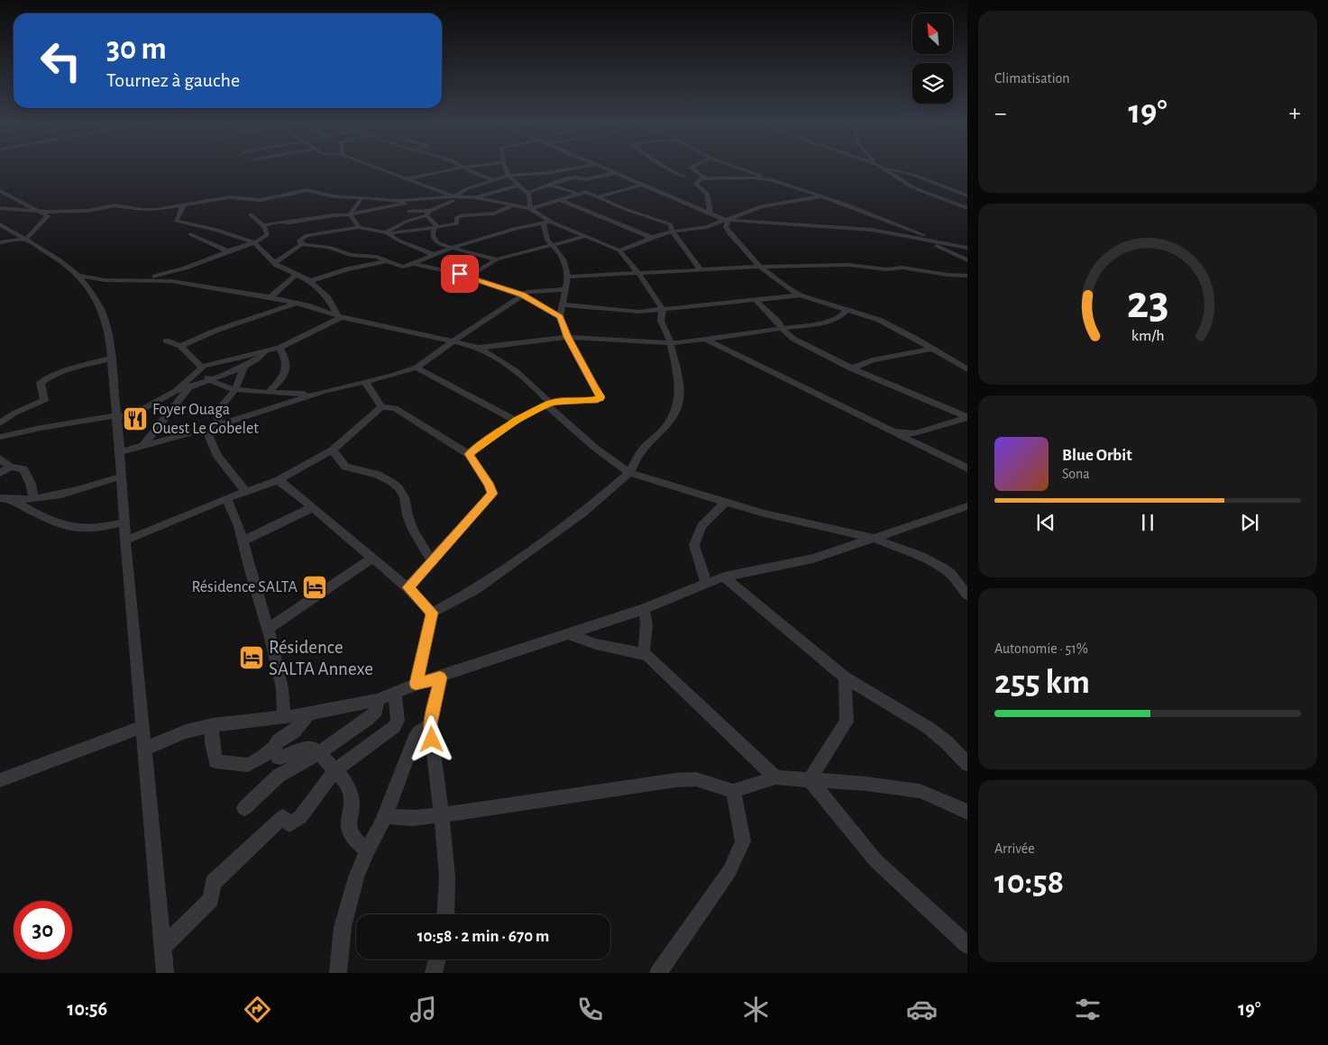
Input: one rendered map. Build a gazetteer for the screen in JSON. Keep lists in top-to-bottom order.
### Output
{
  "places": {
    "restaurant": ["Foyer Ouaga Ouest Le Gobelet"],
    "hotel": ["Résidence SALTA", "Résidence SALTA Annexe"]
  },
  "north": "top left",
  "page": {
    "tile": [
      "Climatisation",
      ["Autonomie · 51%", "255 km"],
      ["Arrivée", "10:58"]
    ],
    "turn": ["30 m", "Tournez à gauche"],
    "heat": ["−", "19°", "+"],
    "song": ["Blue Orbit", "Sona"],
    "limit": "30",
    "trip": "10:58 · 2 min · 670 m",
    "tabs": ["10:56", "19°"],
    "gauge": ["23", "km/h"]
  }
}
